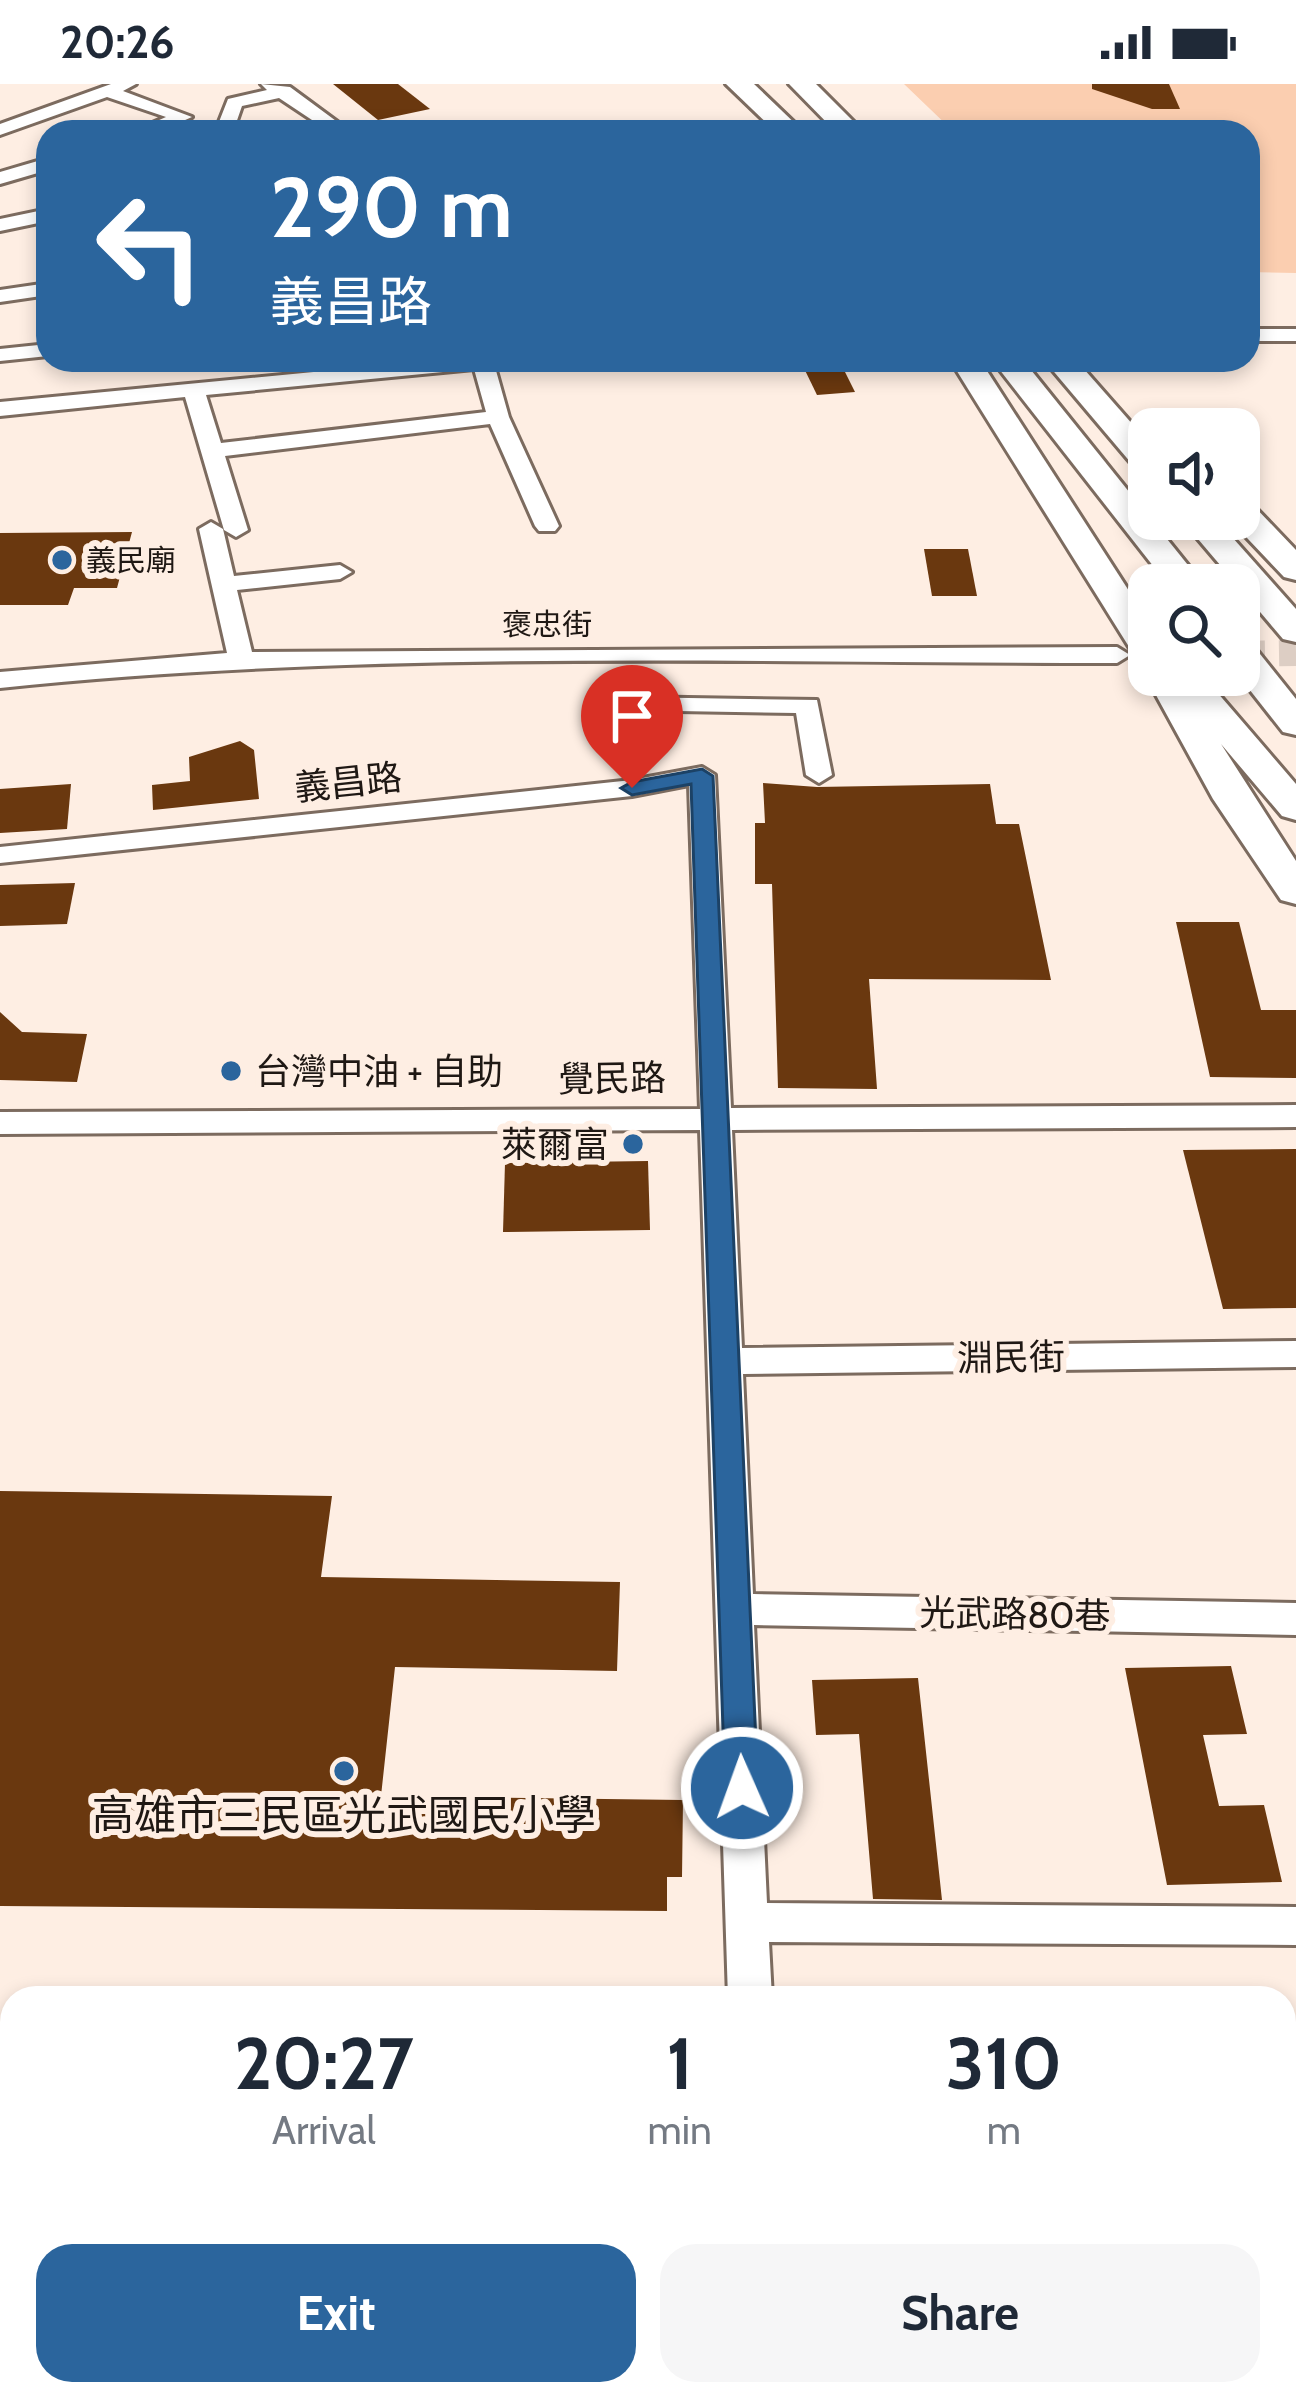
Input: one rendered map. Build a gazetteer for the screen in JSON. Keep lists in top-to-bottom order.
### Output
{
  "streets": {
    "street": [
      "褒忠街",
      "義昌路",
      "覺民路",
      "淵民街",
      "光武路80巷"
    ]
  },
  "crossings": [
    ["義昌路", "覺民路"]
  ],
  "places": [
    "義民廟",
    "台灣中油 + 自助",
    "萊爾富",
    "高雄市三民區光武國民小學"
  ],
  "page": {
    "status": "20:26",
    "turn": ["290 m", "義昌路"],
    "eta": [
      "20:27",
      "Arrival",
      "1",
      "min",
      "310",
      "m"
    ],
    "buttons": ["Exit", "Share"]
  }
}
